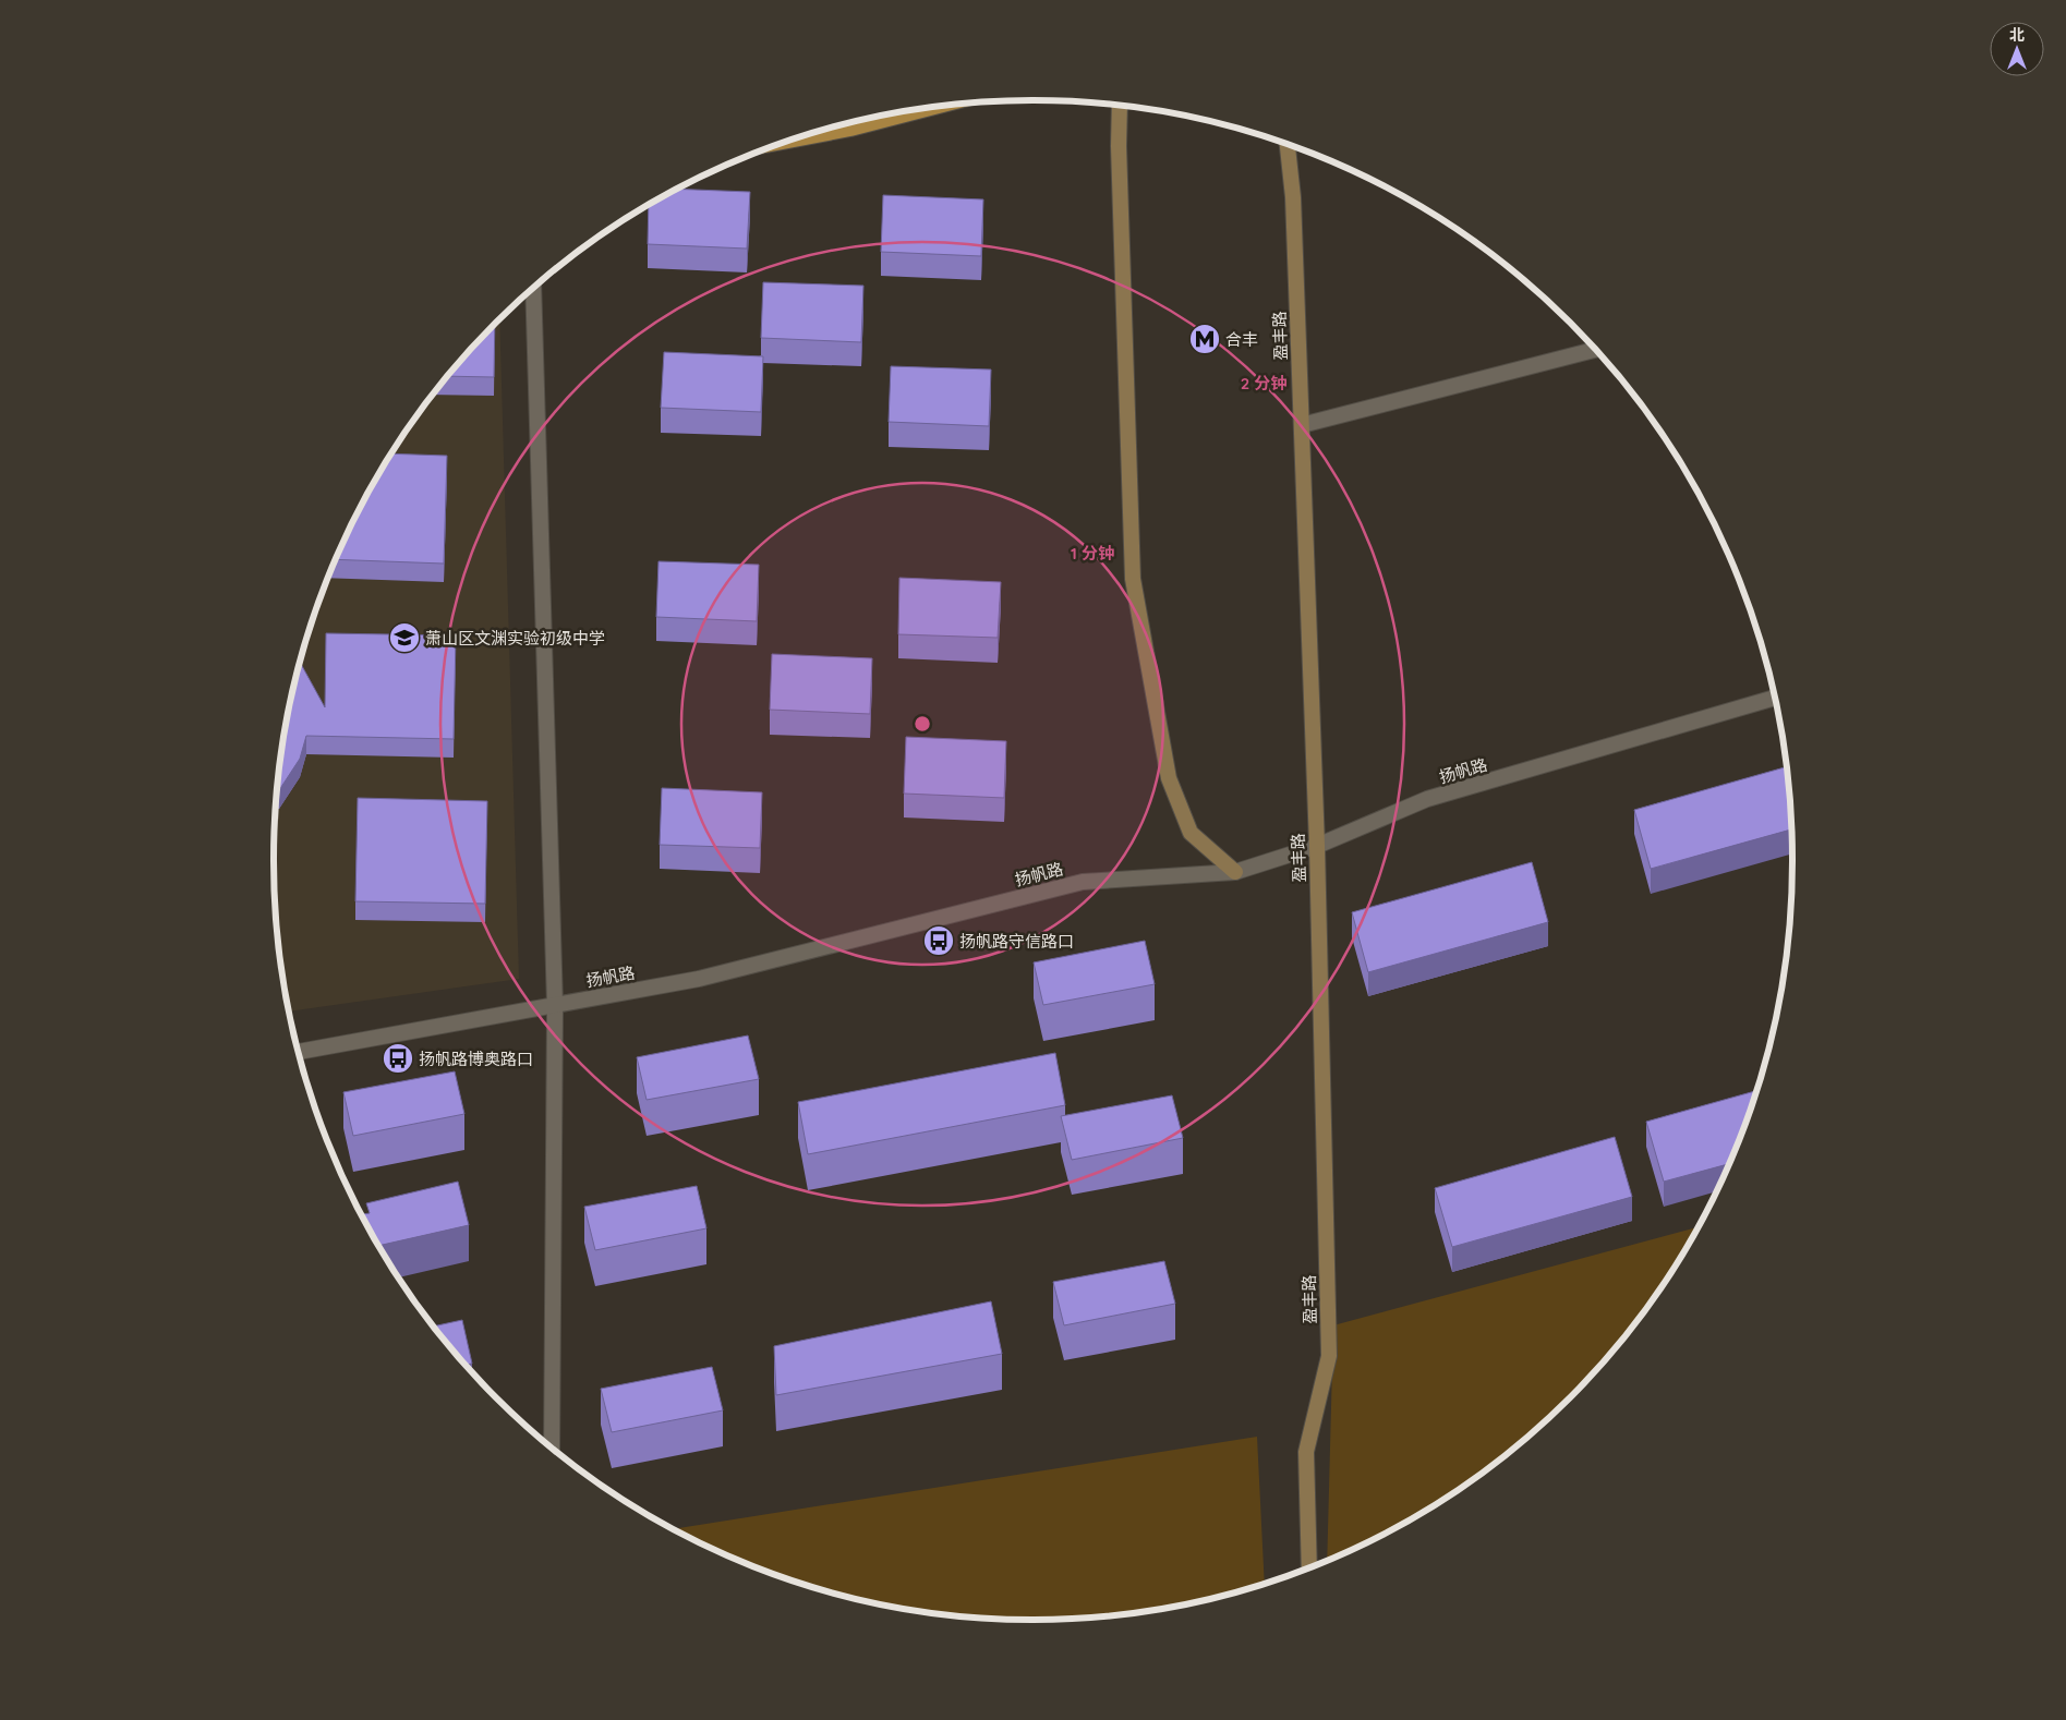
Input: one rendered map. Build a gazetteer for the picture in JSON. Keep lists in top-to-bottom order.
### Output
{
  "streets": {
    "main road": ["盈丰路"],
    "street": ["扬帆路"]
  },
  "crossings": [
    ["盈丰路", "扬帆路"]
  ],
  "places": {
    "metro station": ["合丰"],
    "school or university": ["萧山区文渊实验初级中学"],
    "bus stop": ["扬帆路守信路口", "扬帆路博奥路口"]
  },
  "north": "top",
  "rings": ["2 分钟", "1 分钟"]
}
